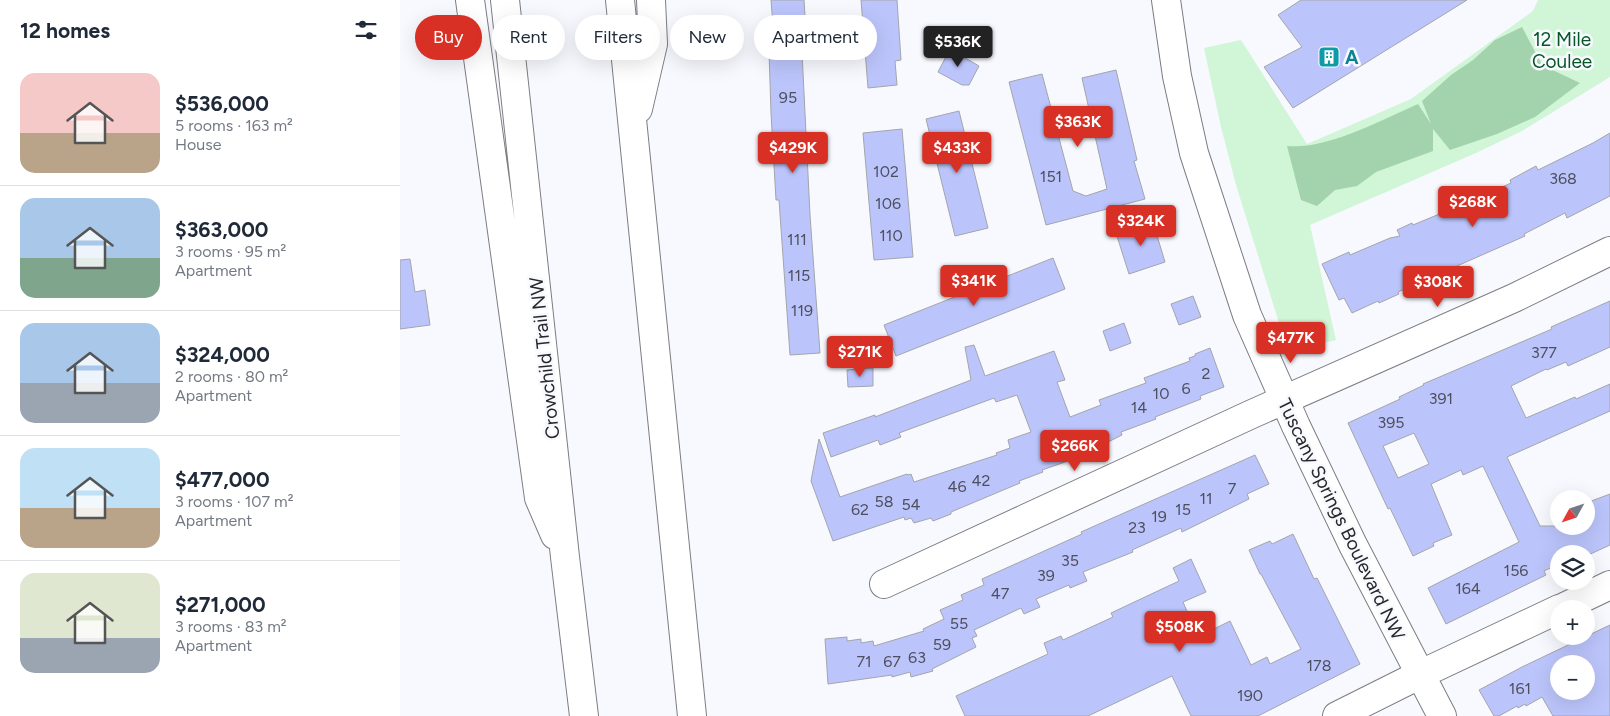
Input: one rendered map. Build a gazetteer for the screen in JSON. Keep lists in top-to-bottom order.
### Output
{
  "streets": {
    "main road": ["Crowchild Trail NW", "Tuscany Springs Boulevard NW"]
  },
  "parks": ["12 Mile Coulee"],
  "places": {
    "building": ["A"]
  },
  "house_numbers": [
    "95",
    "102",
    "151",
    "368",
    "106",
    "110",
    "111",
    "115",
    "119",
    "377",
    "2",
    "6",
    "10",
    "391",
    "14",
    "395",
    "42",
    "46",
    "7",
    "11",
    "58",
    "54",
    "62",
    "15",
    "19",
    "23",
    "35",
    "156",
    "39",
    "164",
    "47",
    "55",
    "59",
    "63",
    "71",
    "67",
    "178",
    "161",
    "190"
  ],
  "north": "bottom left",
  "page": {
    "heading": "12 homes",
    "chip": [
      "Buy",
      "Rent",
      "Filters",
      "New",
      "Apartment"
    ],
    "price": [
      "$536K",
      "$363K",
      "$429K",
      "$433K",
      "$268K",
      "$324K",
      "$341K",
      "$308K",
      "$477K",
      "$271K",
      "$266K",
      "$508K"
    ],
    "list": [
      {
        "name": "$536,000",
        "note": "5 rooms · 163 m² · House"
      },
      {
        "name": "$363,000",
        "note": "3 rooms · 95 m² · Apartment"
      },
      {
        "name": "$324,000",
        "note": "2 rooms · 80 m² · Apartment"
      },
      {
        "name": "$477,000",
        "note": "3 rooms · 107 m² · Apartment"
      },
      {
        "name": "$271,000",
        "note": "3 rooms · 83 m² · Apartment"
      }
    ],
    "map_buttons": ["+", "−"]
  }
}
